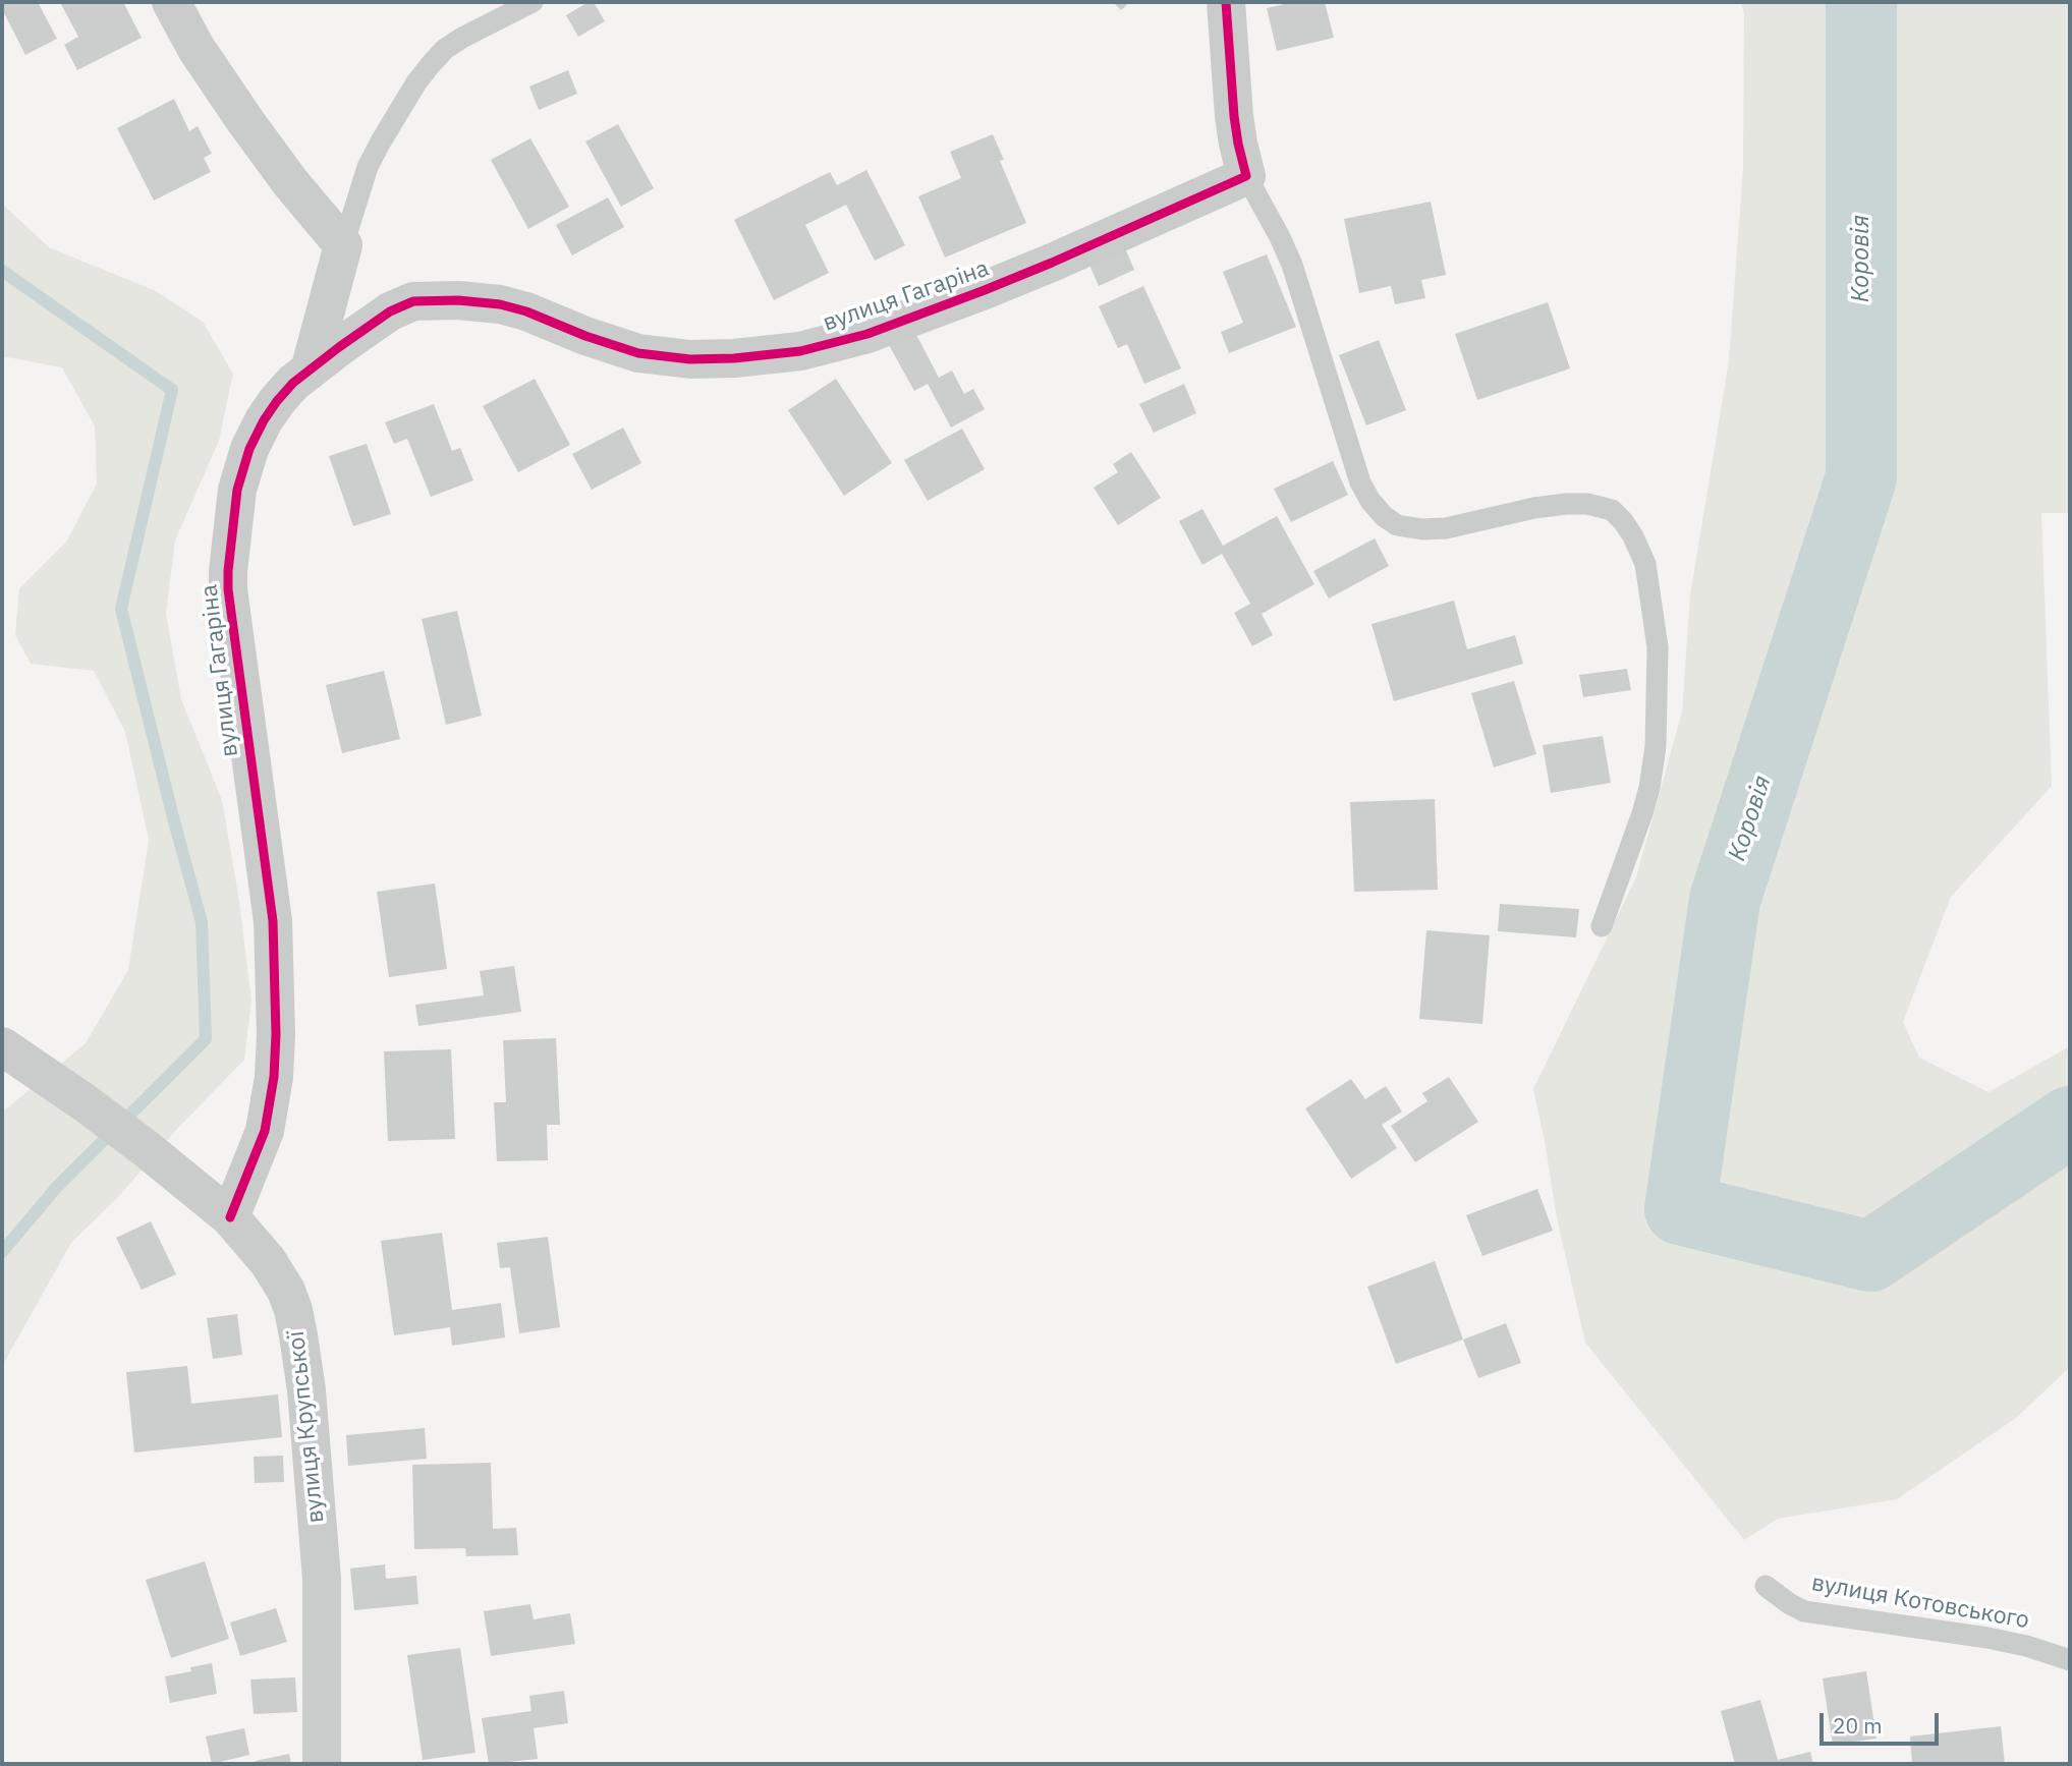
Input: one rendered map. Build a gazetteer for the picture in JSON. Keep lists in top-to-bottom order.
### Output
{
  "streets": {
    "street": ["вулиця Гагаріна", "вулиця Крупської"],
    "lane": ["вулиця Котовського"]
  },
  "crossings": [
    ["вулиця Гагаріна", "вулиця Крупської"]
  ],
  "water": ["Коровія"],
  "scale_bar": "20 m"
}
